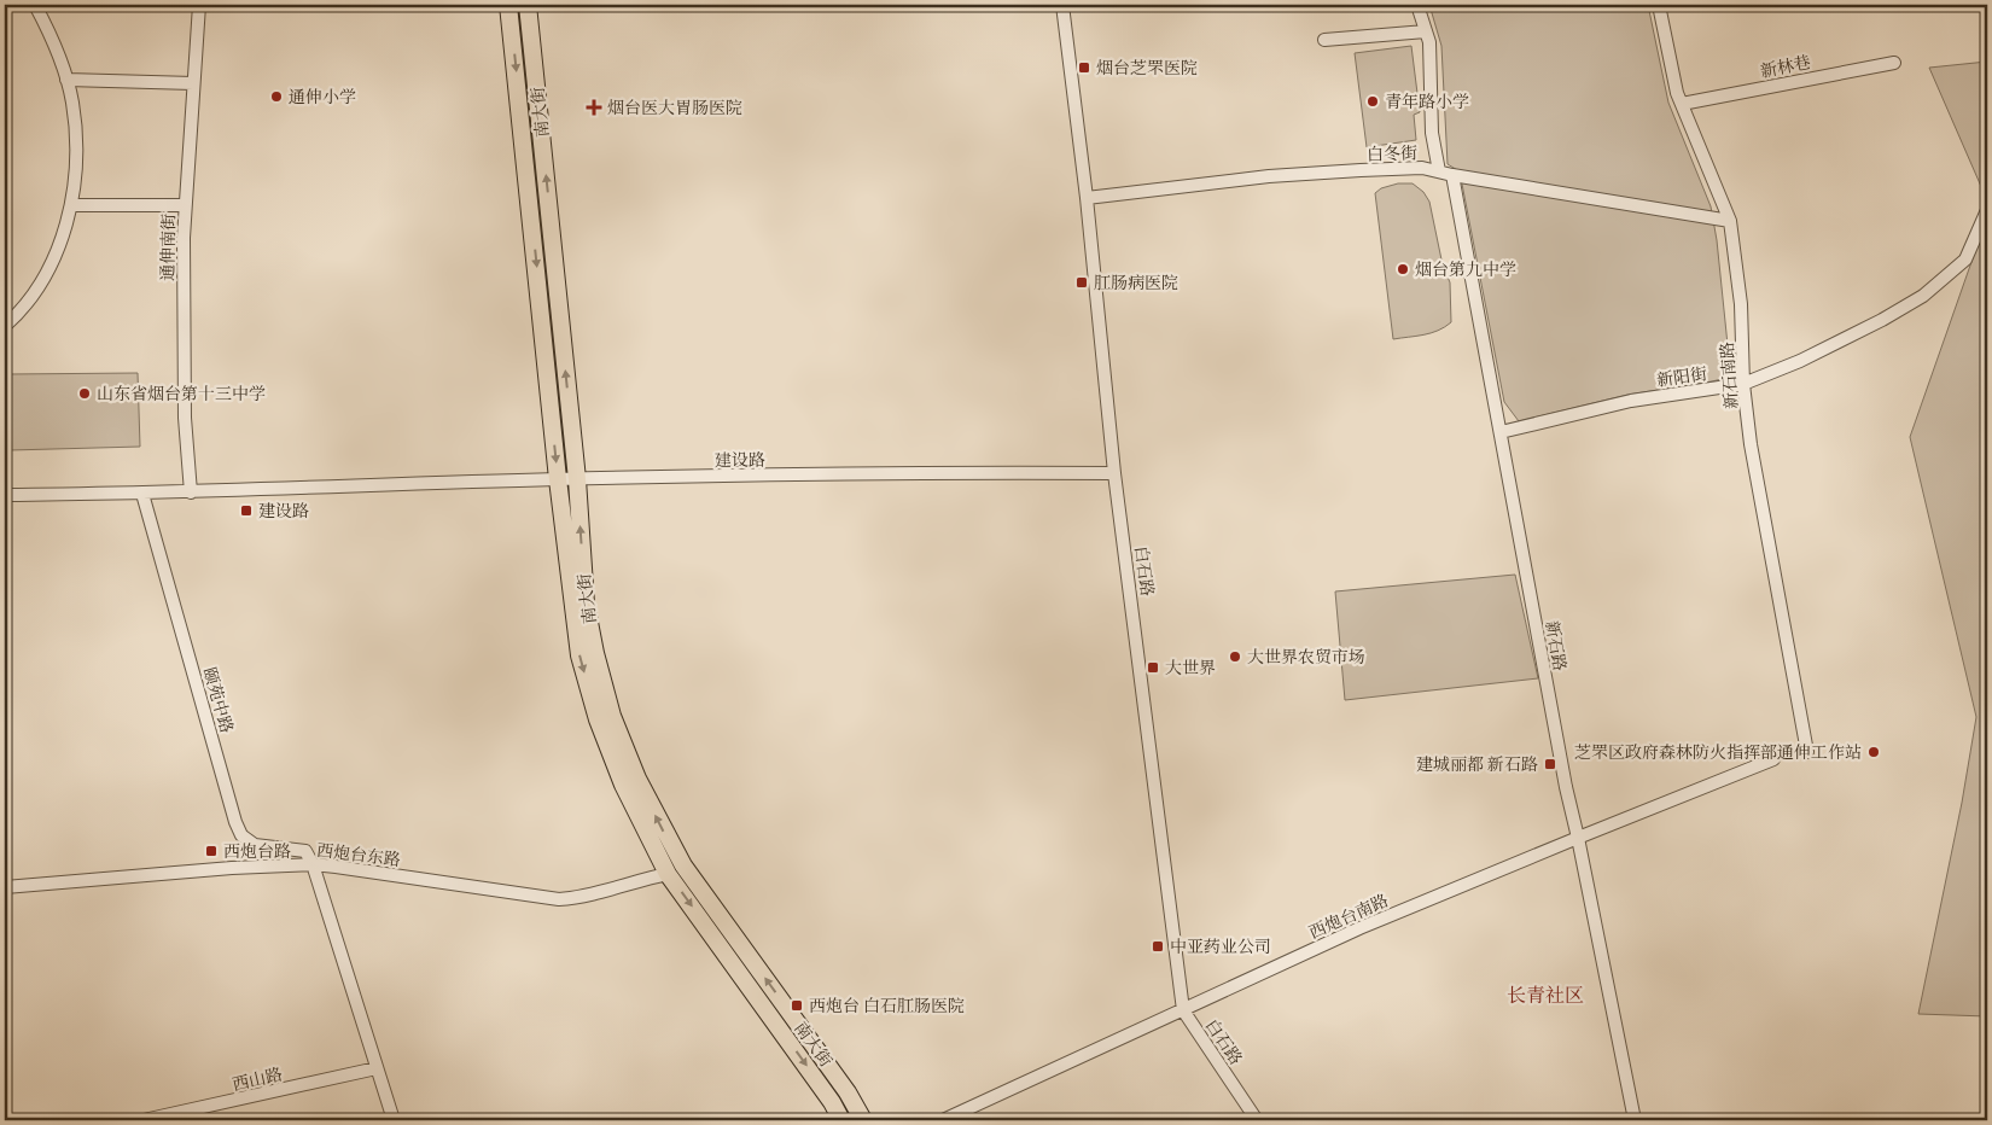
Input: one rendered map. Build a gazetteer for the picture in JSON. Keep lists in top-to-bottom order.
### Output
{
  "streets": {
    "main road": ["南大街"],
    "street": [
      "新林巷",
      "白冬街",
      "通伸南街",
      "新石南路",
      "新阳街",
      "建设路",
      "白石路",
      "新石路",
      "颐苑中路",
      "西炮台东路",
      "西炮台南路",
      "西山路"
    ]
  },
  "crossings": [
    ["新林巷", "新石南路"],
    ["南大街", "建设路"],
    ["南大街", "西炮台东路"],
    ["白冬街", "新石南路"],
    ["白冬街", "白石路"],
    ["白冬街", "新石路"],
    ["通伸南街", "建设路"],
    ["新石南路", "新阳街"],
    ["新阳街", "新石路"],
    ["建设路", "白石路"],
    ["建设路", "颐苑中路"],
    ["白石路", "西炮台南路"],
    ["新石路", "西炮台南路"],
    ["颐苑中路", "西炮台东路"]
  ],
  "districts": ["长青社区"],
  "places": {
    "transit": [
      "烟台芝罘医院",
      "肛肠病医院",
      "建设路",
      "大世界",
      "建城丽都 新石路",
      "西炮台路",
      "中亚药业公司",
      "西炮台 白石肛肠医院"
    ],
    "other": [
      "通伸小学",
      "青年路小学",
      "烟台第九中学",
      "山东省烟台第十三中学",
      "大世界农贸市场",
      "芝罘区政府森林防火指挥部通伸工作站"
    ],
    "health": ["烟台医大胃肠医院"]
  }
}
